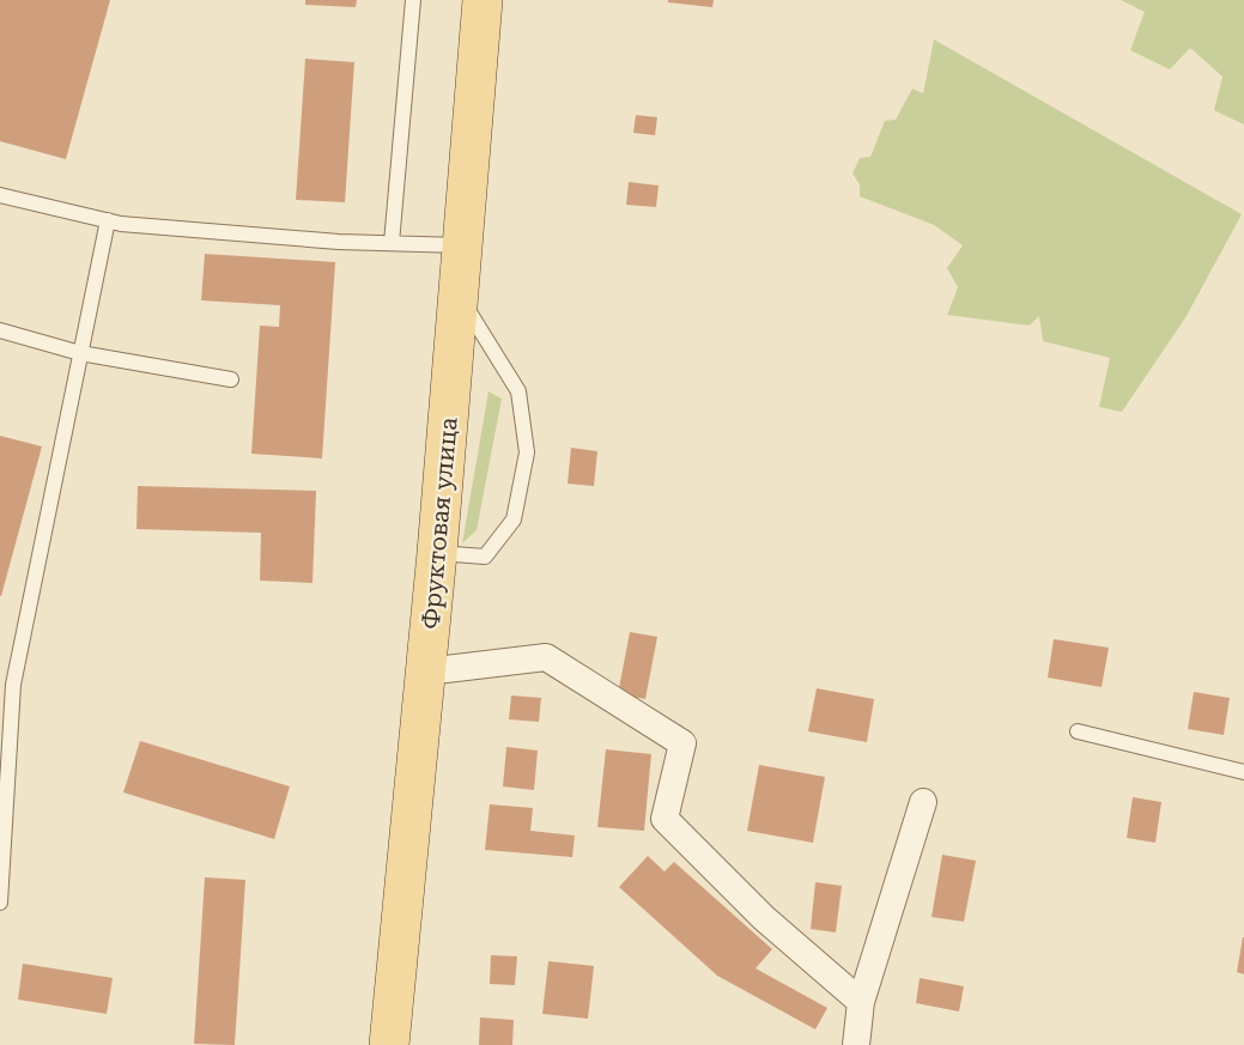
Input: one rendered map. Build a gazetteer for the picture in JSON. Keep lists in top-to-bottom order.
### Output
{
  "streets": {
    "main road": ["Фруктовая улица"]
  }
}
